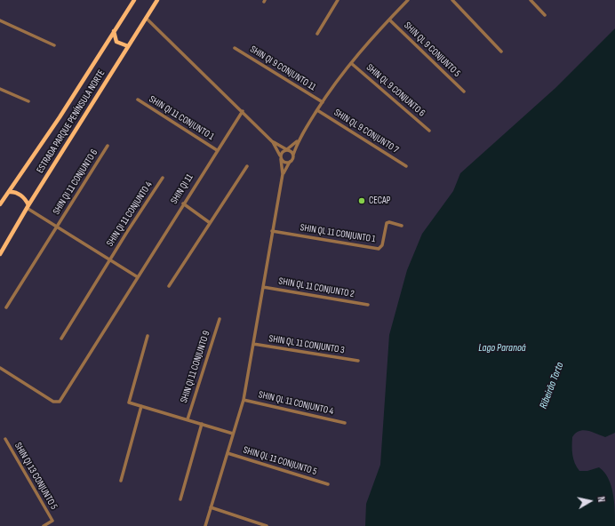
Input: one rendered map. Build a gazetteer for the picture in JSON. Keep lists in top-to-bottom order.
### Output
{
  "streets": {
    "main road": ["ESTRADA PARQUE PENÍNSULA NORTE"],
    "street": [
      "SHIN QL 9 CONJUNTO 5",
      "SHIN QI 9 CONJUNTO 11",
      "SHIN QL 9 CONJUNTO 6",
      "SHIN QI 11 CONJUNTO 1",
      "SHIN QL 9 CONJUNTO 7",
      "SHIN QI 11 CONJUNTO 6",
      "SHIN QI 11",
      "SHIN QI 11 CONJUNTO 4",
      "SHIN QL 11 CONJUNTO 1",
      "SHIN QL 11 CONJUNTO 2",
      "SHIN QL 11 CONJUNTO 3",
      "SHIN QI 11 CONJUNTO 9",
      "SHIN QL 11 CONJUNTO 4",
      "SHIN QL 11 CONJUNTO 5",
      "SHIN QI 13 CONJUNTO 5"
    ]
  },
  "crossings": [
    ["SHIN QI 11 CONJUNTO 1", "SHIN QI 11"]
  ],
  "water": ["Lago Paranoá", "Ribeirão Torto"],
  "places": ["CECAP"],
  "north": "right"
}
